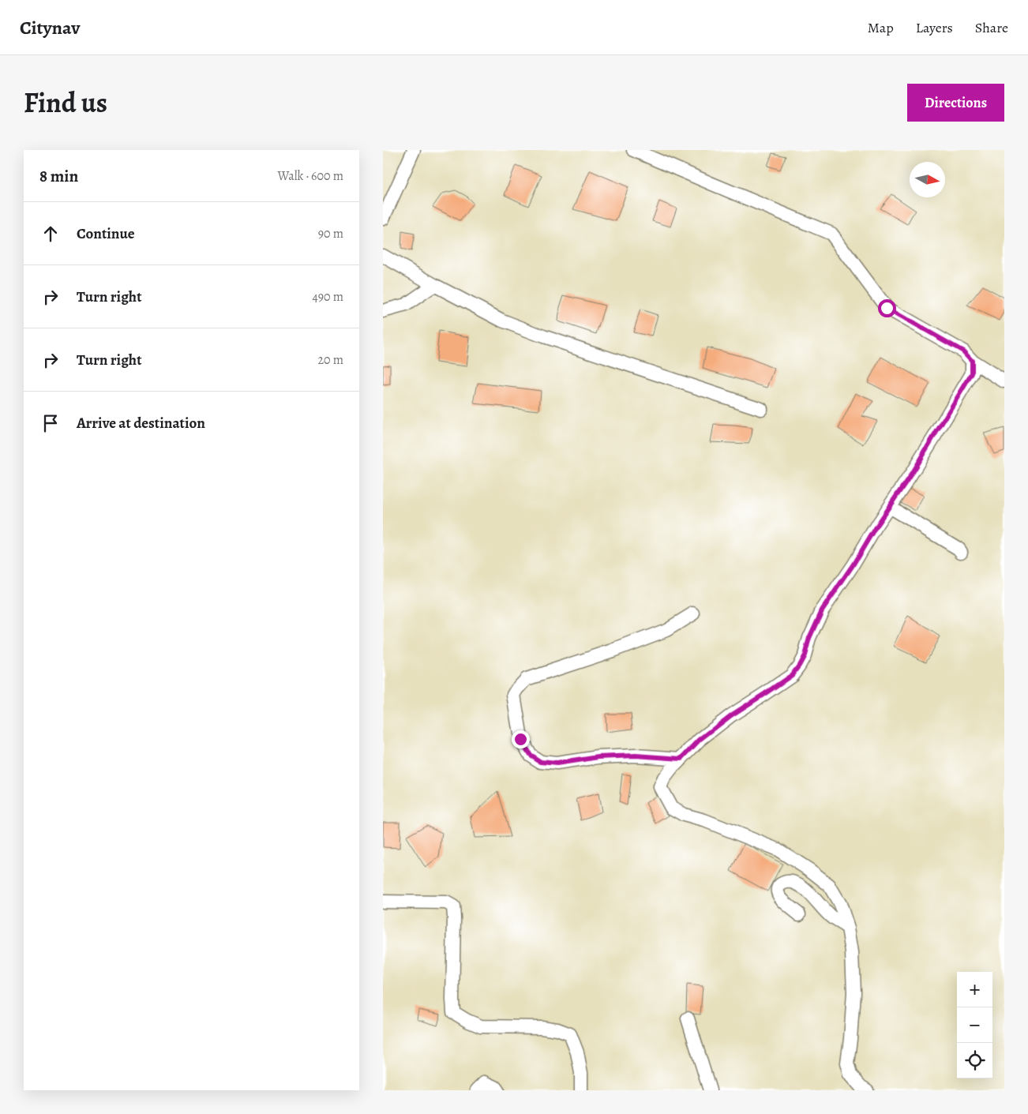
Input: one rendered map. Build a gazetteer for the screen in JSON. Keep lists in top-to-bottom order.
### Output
{
  "north": "right",
  "page": {
    "header": "Citynav",
    "nav": ["Map", "Layers", "Share"],
    "title": "Find us",
    "buttons": "Directions",
    "heading": ["8 min", "Walk · 600 m"],
    "list": [
      ["Continue", "90 m"],
      ["Turn right", "490 m"],
      ["Turn right", "20 m"],
      "Arrive at destination"
    ],
    "map_buttons": ["+", "−"]
  }
}
